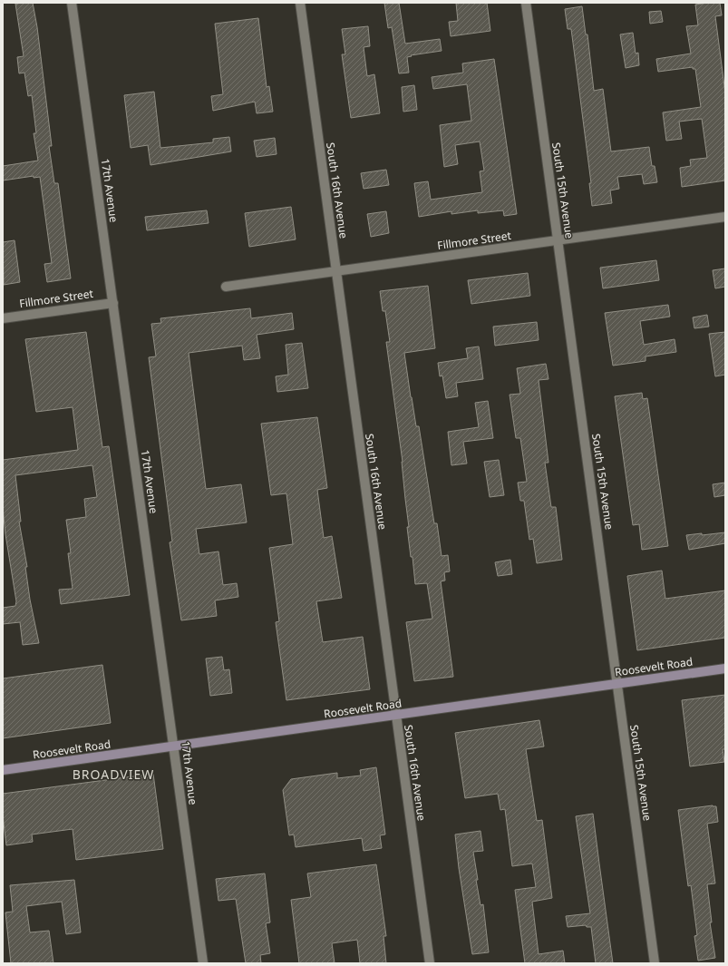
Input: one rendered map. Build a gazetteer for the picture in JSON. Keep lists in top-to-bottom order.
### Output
{
  "streets": {
    "main road": ["Roosevelt Road"],
    "street": [
      "17th Avenue",
      "South 16th Avenue",
      "South 15th Avenue",
      "Fillmore Street"
    ]
  },
  "crossings": [
    ["17th Avenue", "Fillmore Street"],
    ["17th Avenue", "Roosevelt Road"],
    ["South 16th Avenue", "Fillmore Street"],
    ["South 16th Avenue", "Roosevelt Road"],
    ["South 15th Avenue", "Fillmore Street"],
    ["South 15th Avenue", "Roosevelt Road"]
  ],
  "districts": ["BROADVIEW"]
}
